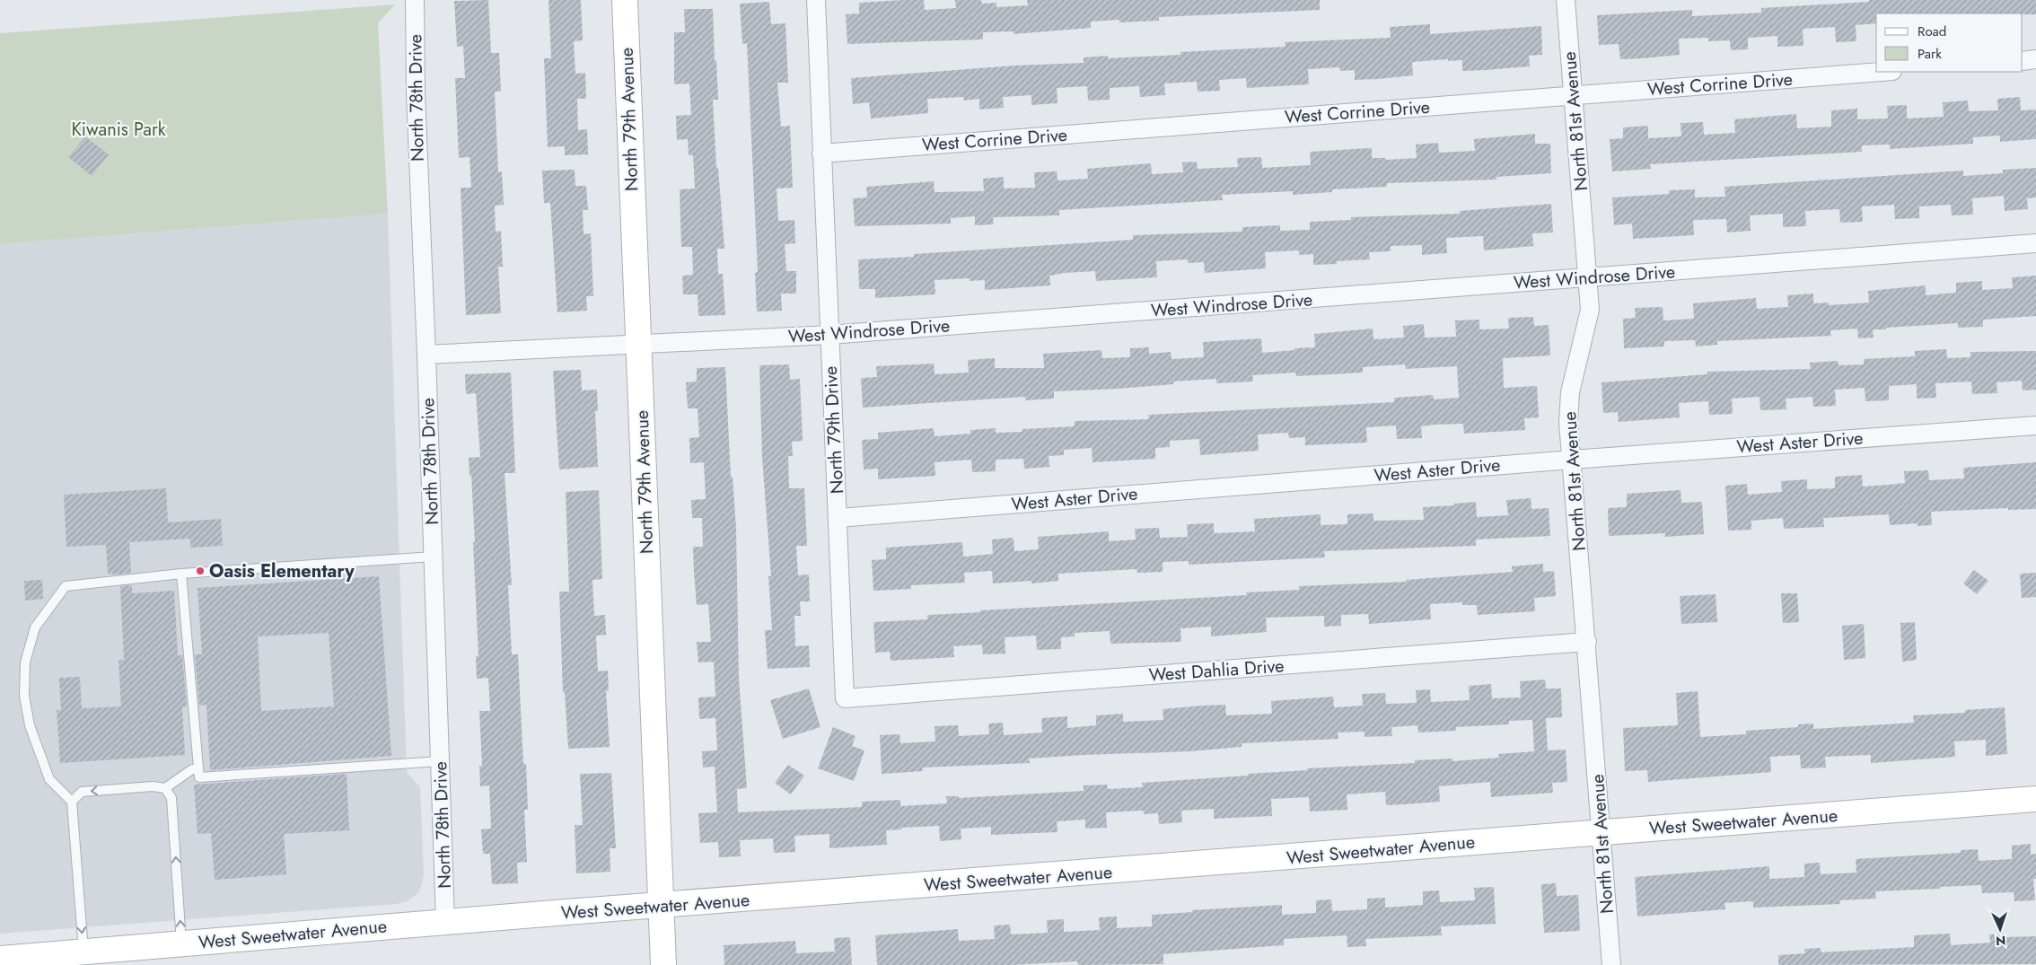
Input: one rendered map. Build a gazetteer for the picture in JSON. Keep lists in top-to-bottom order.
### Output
{
  "streets": {
    "street": [
      "West Corrine Drive",
      "North 78th Drive",
      "North 79th Avenue",
      "North 81st Avenue",
      "West Windrose Drive",
      "North 79th Drive",
      "West Aster Drive",
      "West Dahlia Drive",
      "West Sweetwater Avenue"
    ]
  },
  "crossings": [
    ["West Corrine Drive", "North 81st Avenue"],
    ["West Corrine Drive", "North 79th Drive"],
    ["North 78th Drive", "West Windrose Drive"],
    ["North 78th Drive", "West Sweetwater Avenue"],
    ["North 79th Avenue", "West Windrose Drive"],
    ["North 79th Avenue", "West Sweetwater Avenue"],
    ["North 81st Avenue", "West Windrose Drive"],
    ["North 81st Avenue", "West Aster Drive"],
    ["North 81st Avenue", "West Dahlia Drive"],
    ["North 81st Avenue", "West Sweetwater Avenue"],
    ["West Windrose Drive", "North 79th Drive"],
    ["North 79th Drive", "West Aster Drive"],
    ["North 79th Drive", "West Dahlia Drive"]
  ],
  "parks": ["Kiwanis Park"],
  "places": ["Oasis Elementary"],
  "legend": ["Road", "Park"],
  "north": "bottom"
}
